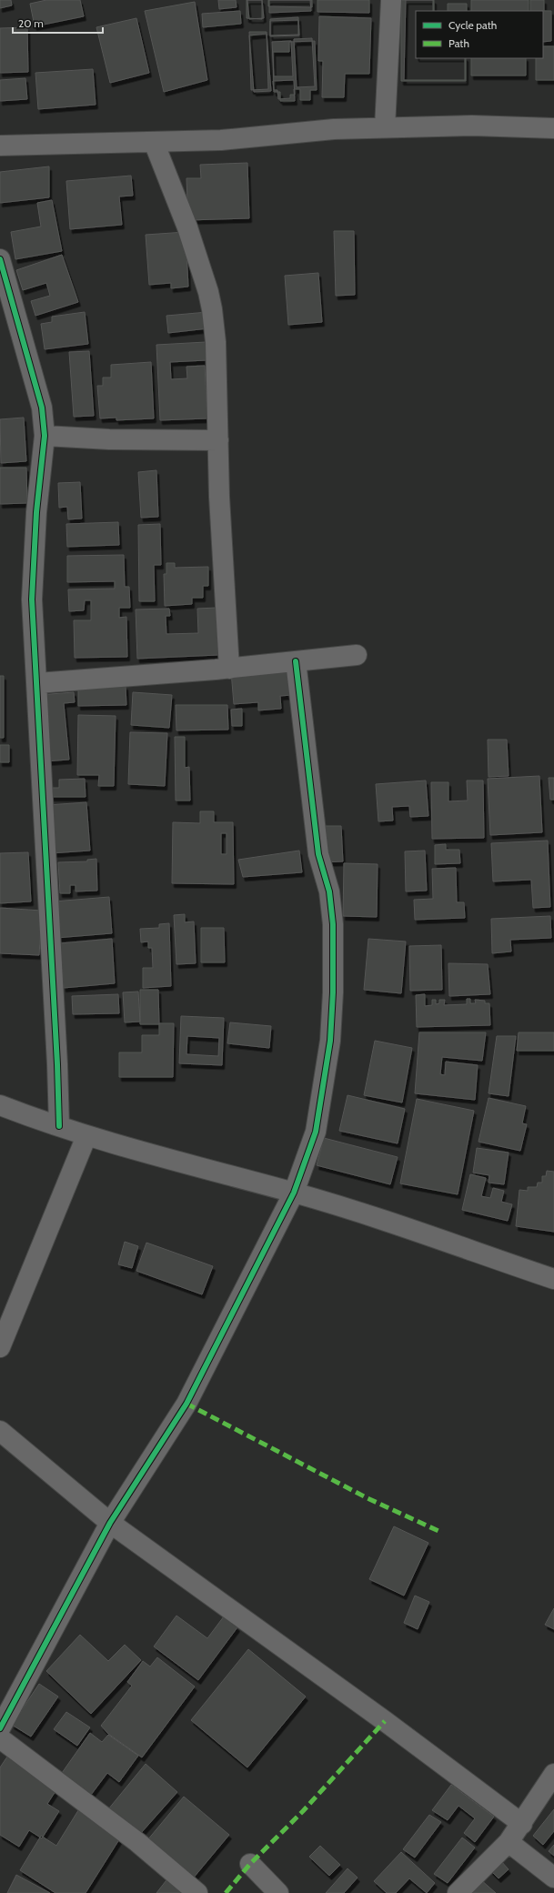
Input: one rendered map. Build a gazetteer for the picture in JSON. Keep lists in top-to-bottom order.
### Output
{
  "legend": ["Cycle path", "Path"],
  "scale_bar": "20 m"
}
